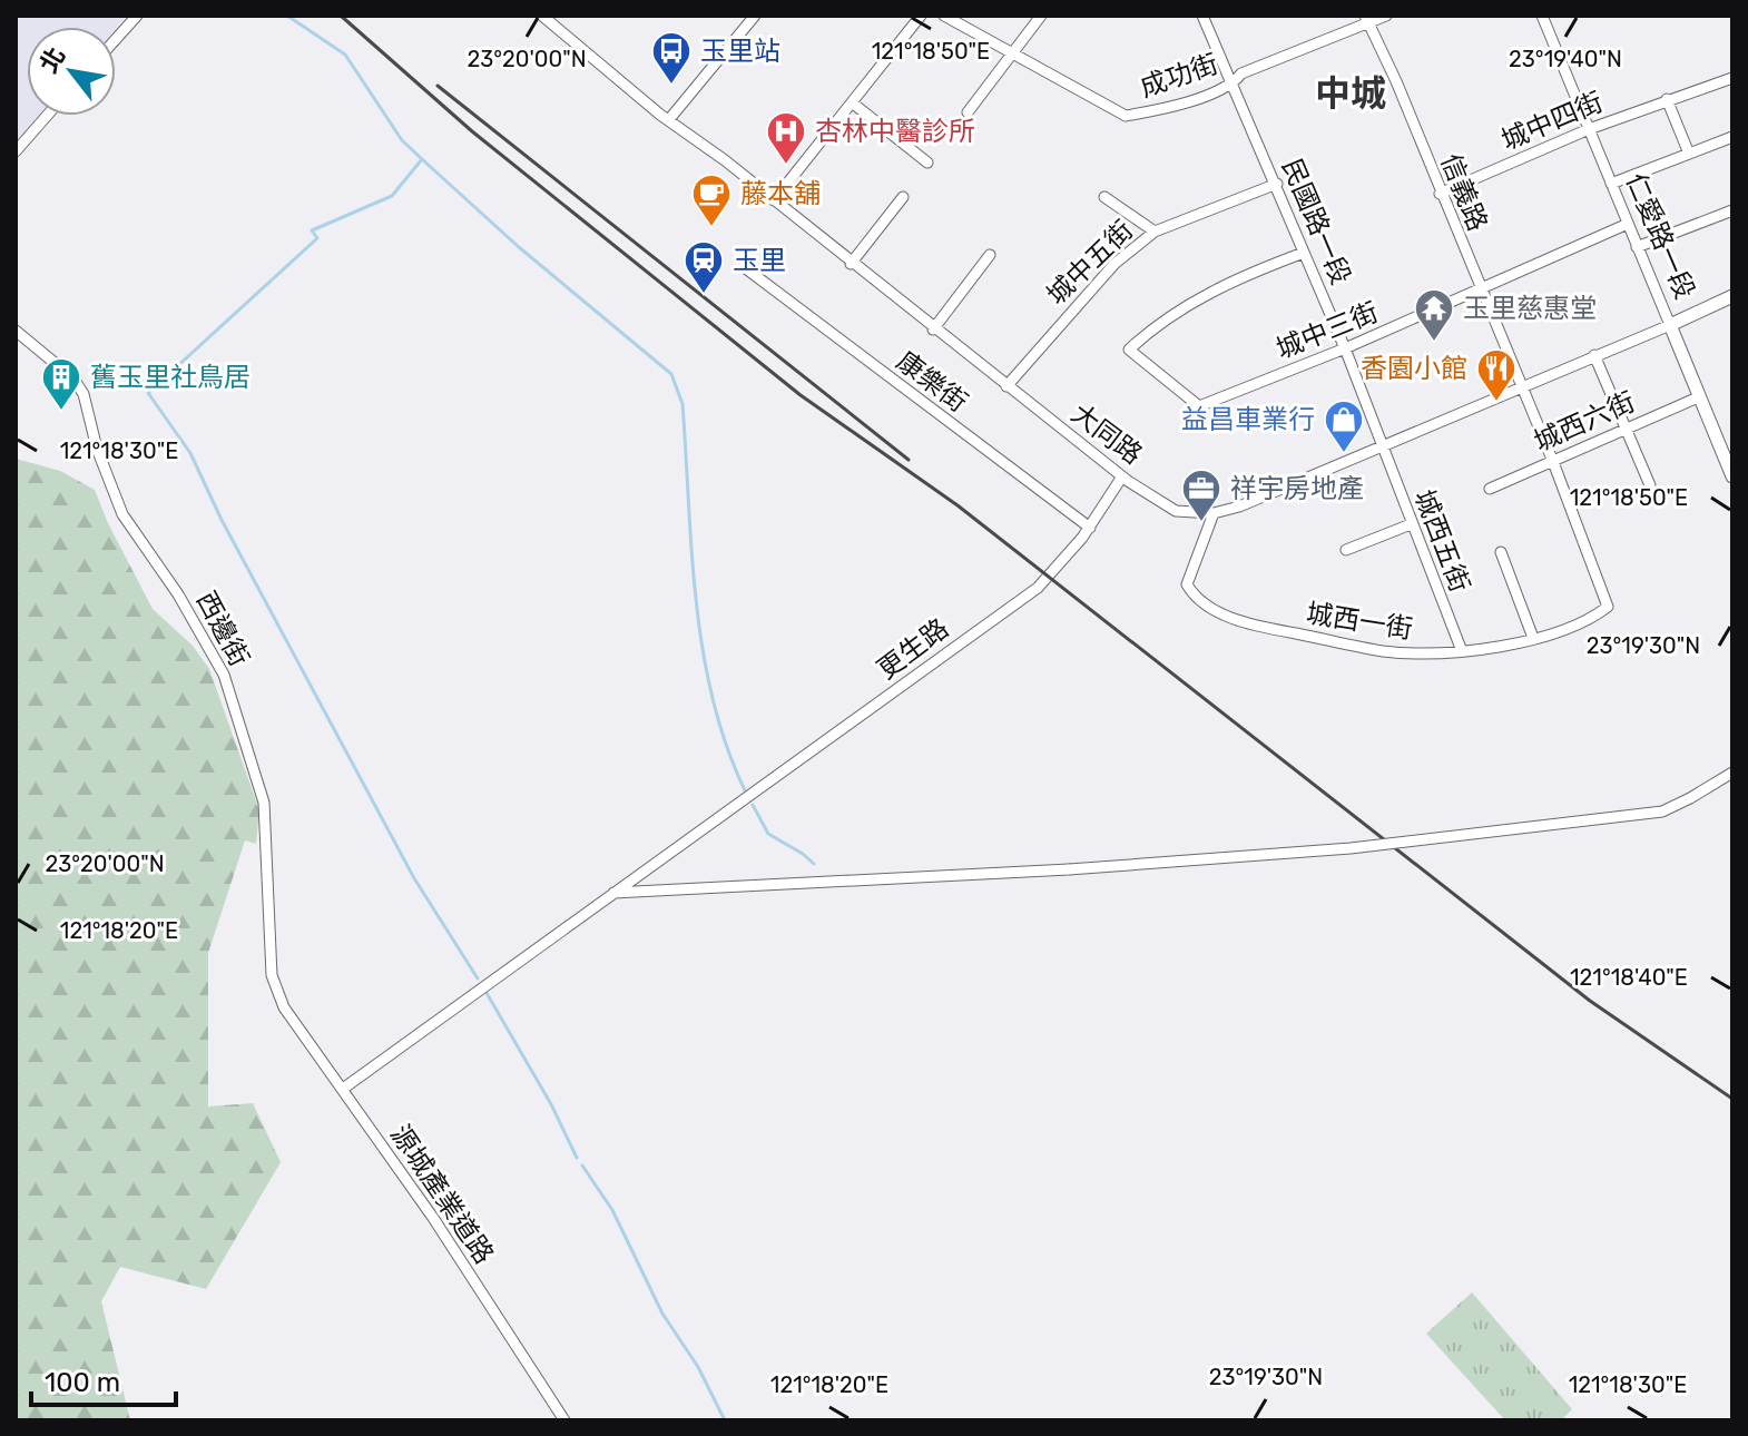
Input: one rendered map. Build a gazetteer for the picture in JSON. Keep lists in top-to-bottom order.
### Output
{
  "streets": {
    "main road": ["仁愛路一段", "大同路"],
    "street": [
      "成功街",
      "城中四街",
      "信義路",
      "民國路一段",
      "城中五街",
      "城中三街",
      "康樂街",
      "城西六街",
      "城西五街",
      "城西一街",
      "西邊街",
      "更生路",
      "源城產業道路"
    ]
  },
  "crossings": [
    ["成功街", "信義路"],
    ["成功街", "民國路一段"],
    ["城中四街", "信義路"],
    ["城中四街", "仁愛路一段"],
    ["信義路", "城中三街"],
    ["信義路", "城西六街"],
    ["信義路", "大同路"],
    ["信義路", "城西一街"],
    ["民國路一段", "城中五街"],
    ["民國路一段", "城中三街"],
    ["民國路一段", "大同路"],
    ["民國路一段", "城西五街"],
    ["仁愛路一段", "城中三街"],
    ["仁愛路一段", "城西六街"],
    ["仁愛路一段", "大同路"],
    ["城中五街", "大同路"],
    ["康樂街", "更生路"],
    ["大同路", "城西五街"],
    ["大同路", "城西一街"],
    ["大同路", "更生路"],
    ["城西五街", "城西一街"],
    ["西邊街", "源城產業道路"],
    ["更生路", "源城產業道路"]
  ],
  "districts": ["中城"],
  "places": {
    "bus stop": ["玉里站"],
    "hospital": ["杏林中醫診所"],
    "cafe": ["藤本舖"],
    "station": ["玉里"],
    "temple": ["玉里慈惠堂"],
    "restaurant": ["香園小館"],
    "building": ["舊玉里社鳥居"],
    "shop": ["益昌車業行"],
    "office": ["祥宇房地產"]
  },
  "scale_bar": "100 m",
  "north": "top left",
  "coordinates": [
    "121°18'50\"E",
    "23°20'00\"N",
    "23°19'40\"N",
    "121°18'30\"E",
    "23°19'30\"N",
    "121°18'20\"E",
    "121°18'40\"E"
  ]
}
